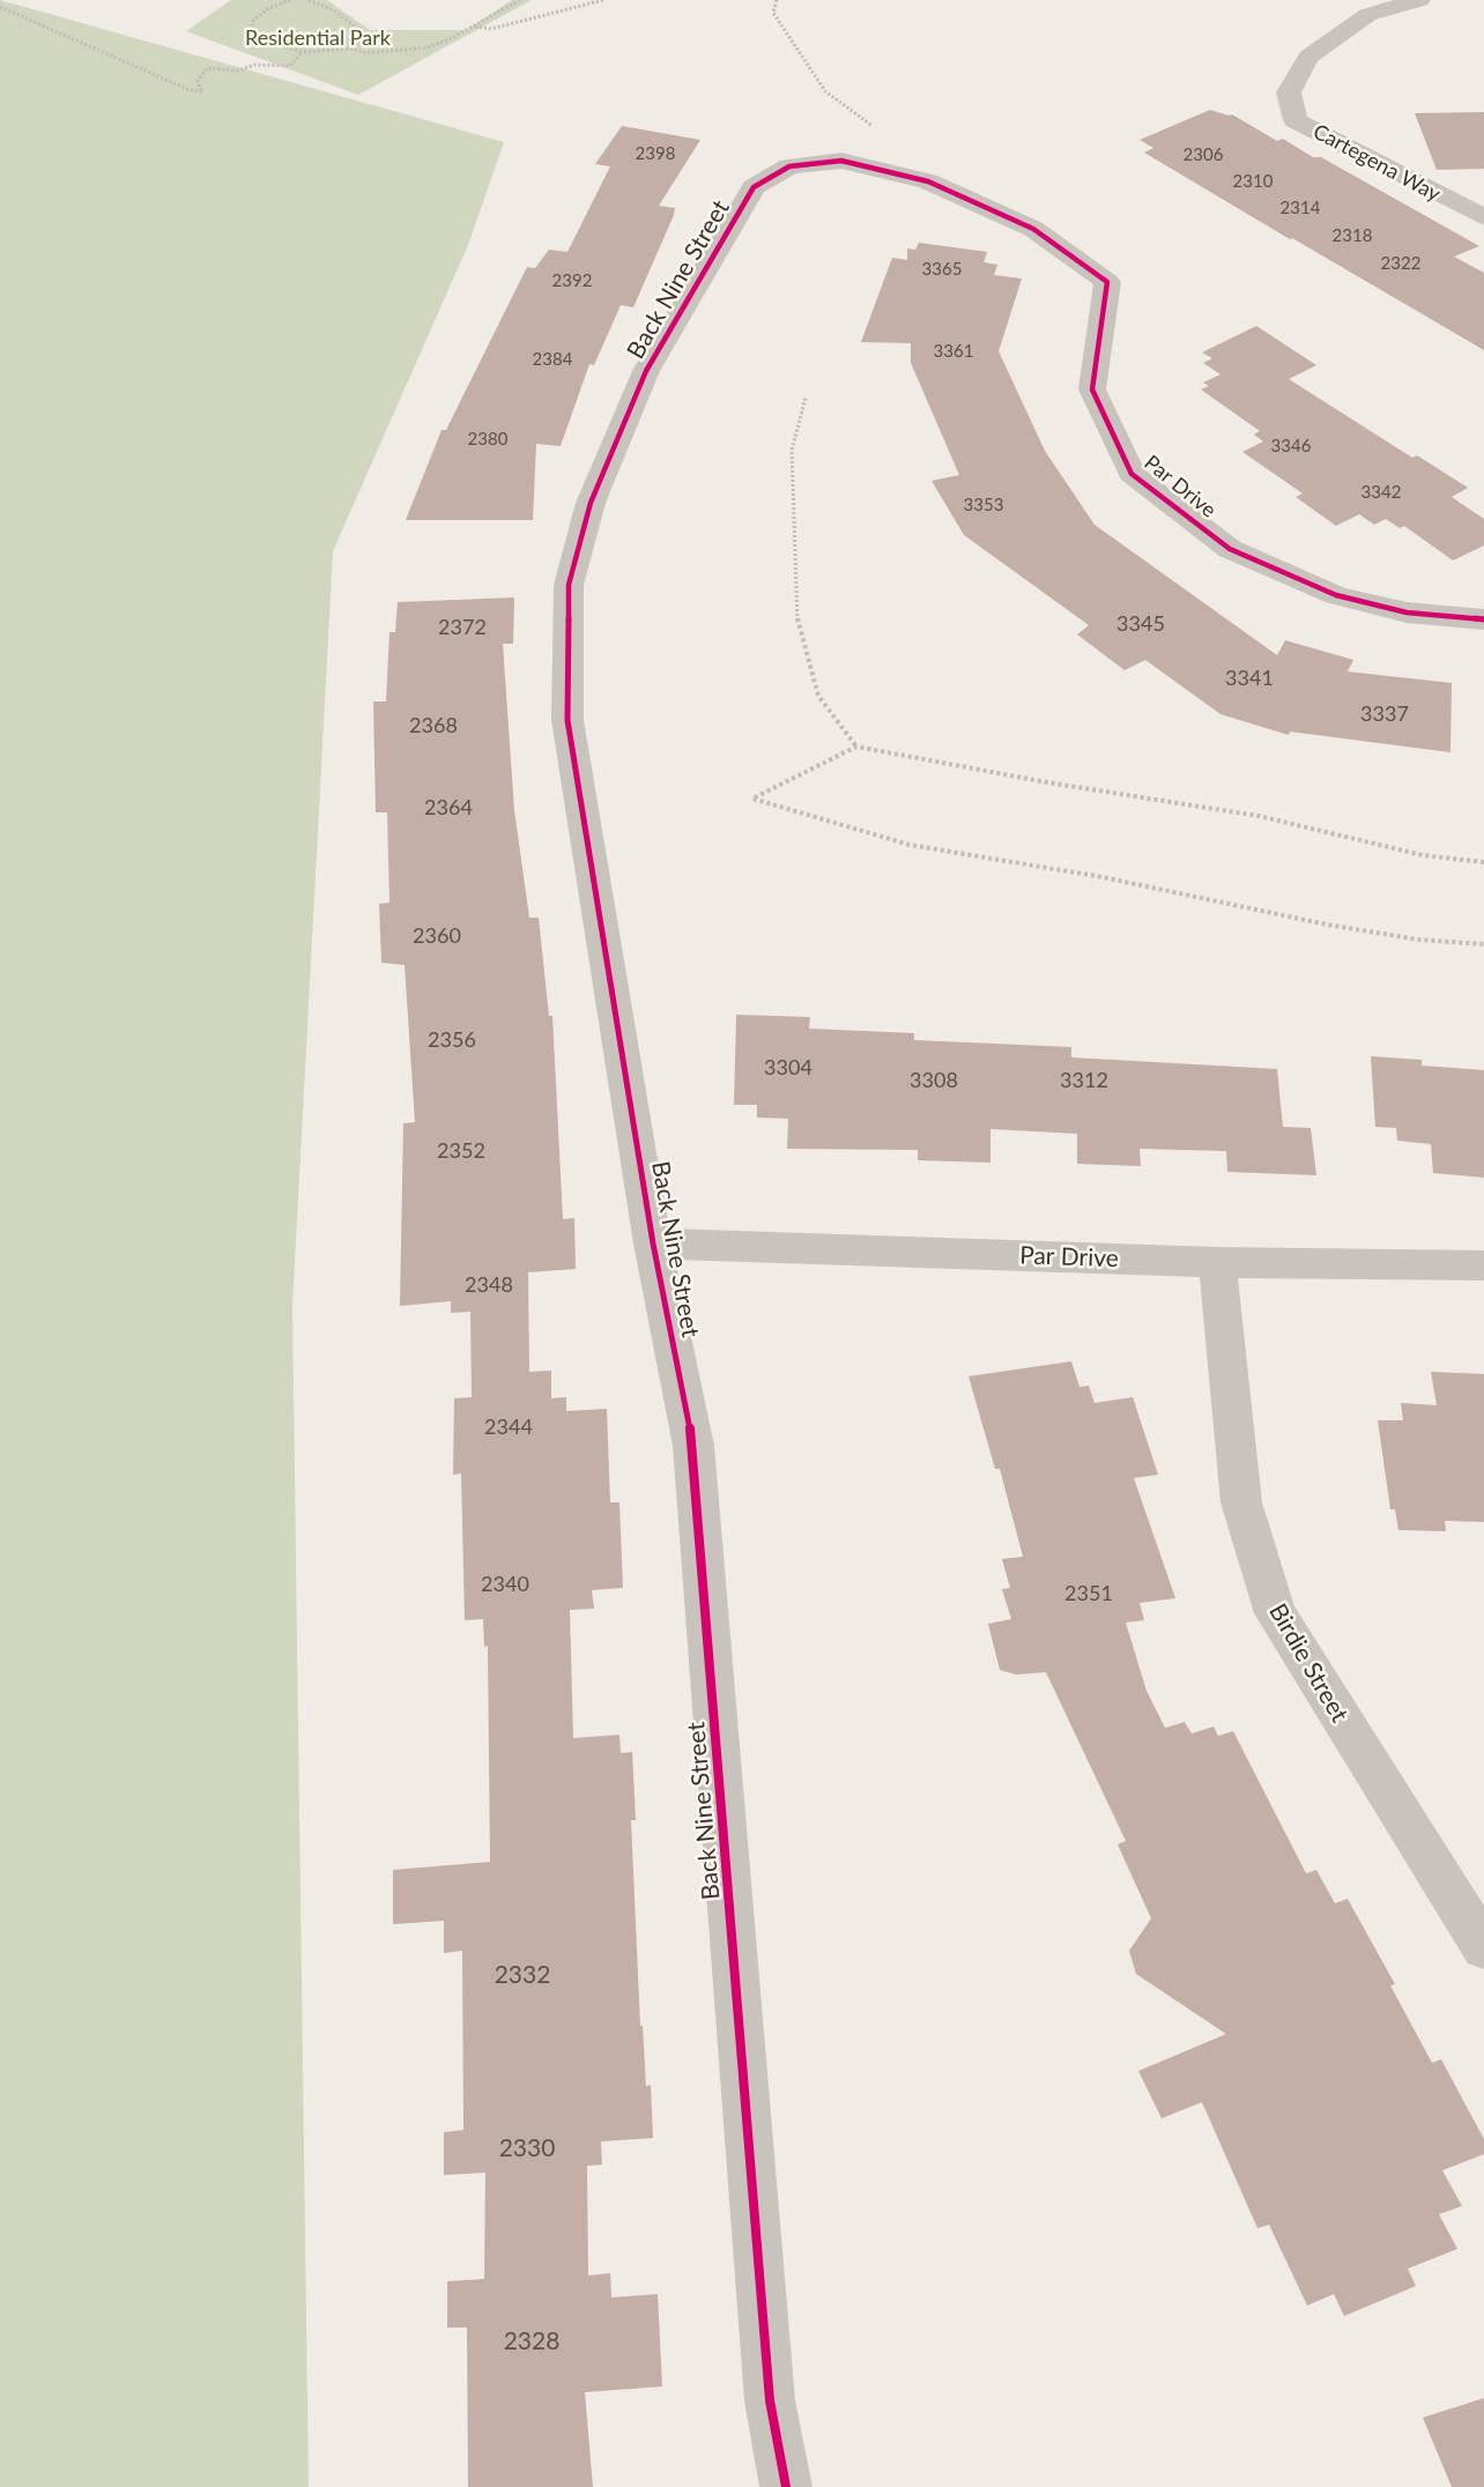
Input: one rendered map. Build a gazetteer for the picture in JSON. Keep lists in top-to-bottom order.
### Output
{
  "streets": {
    "street": [
      "Cartegena Way",
      "Back Nine Street",
      "Par Drive",
      "Birdie Street"
    ]
  },
  "crossings": [
    ["Back Nine Street", "Par Drive"],
    ["Par Drive", "Birdie Street"]
  ],
  "parks": ["Residential Park"],
  "house_numbers": [
    "2398",
    "2306",
    "2310",
    "2314",
    "2318",
    "2322",
    "3365",
    "2392",
    "3361",
    "2384",
    "2380",
    "3346",
    "3342",
    "3353",
    "3345",
    "2372",
    "3341",
    "3337",
    "2368",
    "2364",
    "2360",
    "2356",
    "3304",
    "3308",
    "3312",
    "2352",
    "2348",
    "2344",
    "2340",
    "2351",
    "2332",
    "2330",
    "2328"
  ]
}
